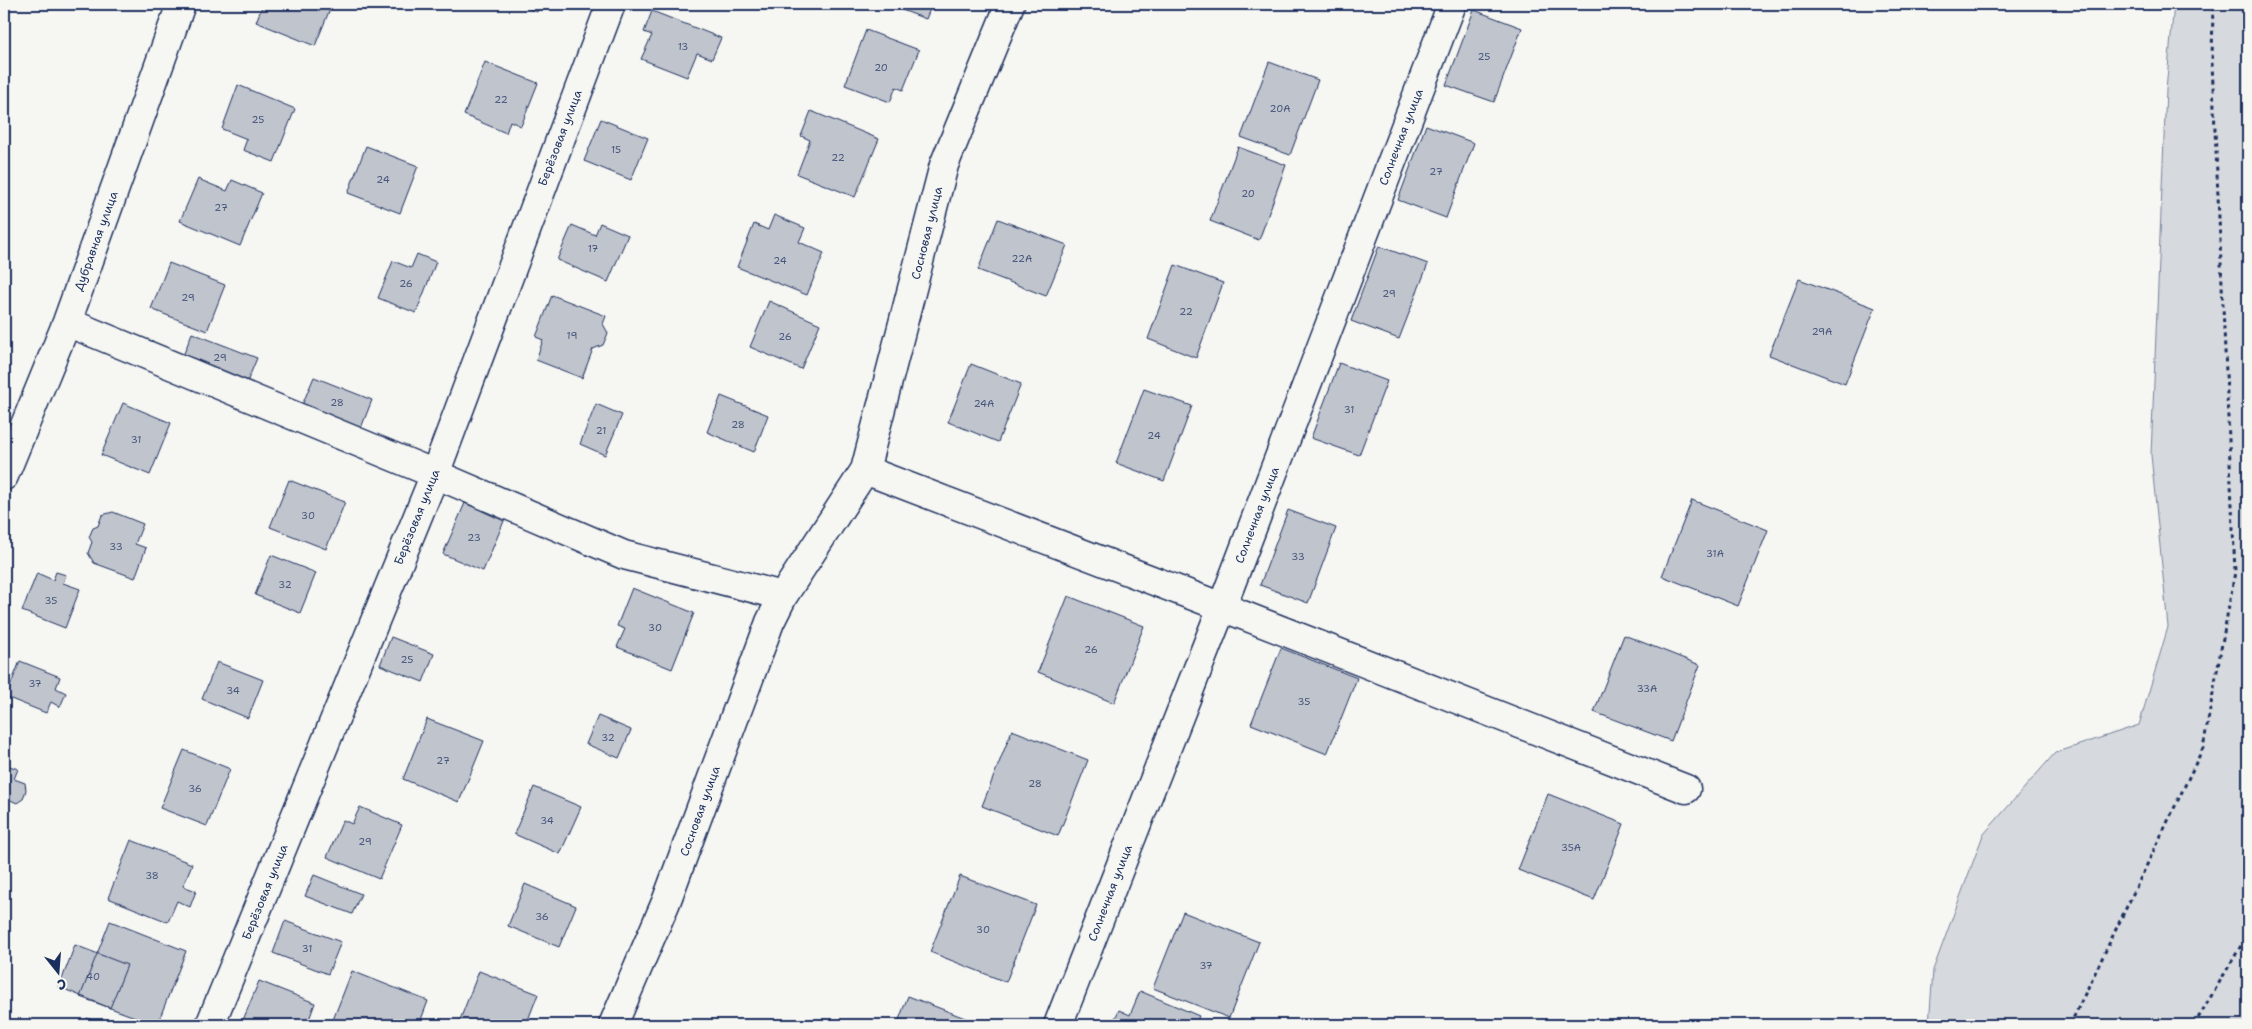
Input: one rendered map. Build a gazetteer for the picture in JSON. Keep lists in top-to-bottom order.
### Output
{
  "streets": {
    "street": [
      "Солнечная улица",
      "Берёзовая улица",
      "Сосновая улица",
      "Дубравная улица"
    ]
  },
  "house_numbers": [
    "13",
    "25",
    "20",
    "22",
    "20А",
    "25",
    "15",
    "22",
    "27",
    "24",
    "20",
    "27",
    "17",
    "22А",
    "24",
    "26",
    "29",
    "29",
    "22",
    "29А",
    "19",
    "26",
    "29",
    "28",
    "24А",
    "31",
    "28",
    "21",
    "24",
    "31",
    "30",
    "23",
    "33",
    "31А",
    "33",
    "32",
    "35",
    "30",
    "26",
    "25",
    "37",
    "33А",
    "34",
    "35",
    "32",
    "27",
    "28",
    "36",
    "34",
    "29",
    "35А",
    "38",
    "36",
    "30",
    "31",
    "37",
    "40"
  ],
  "north": "bottom"
}
